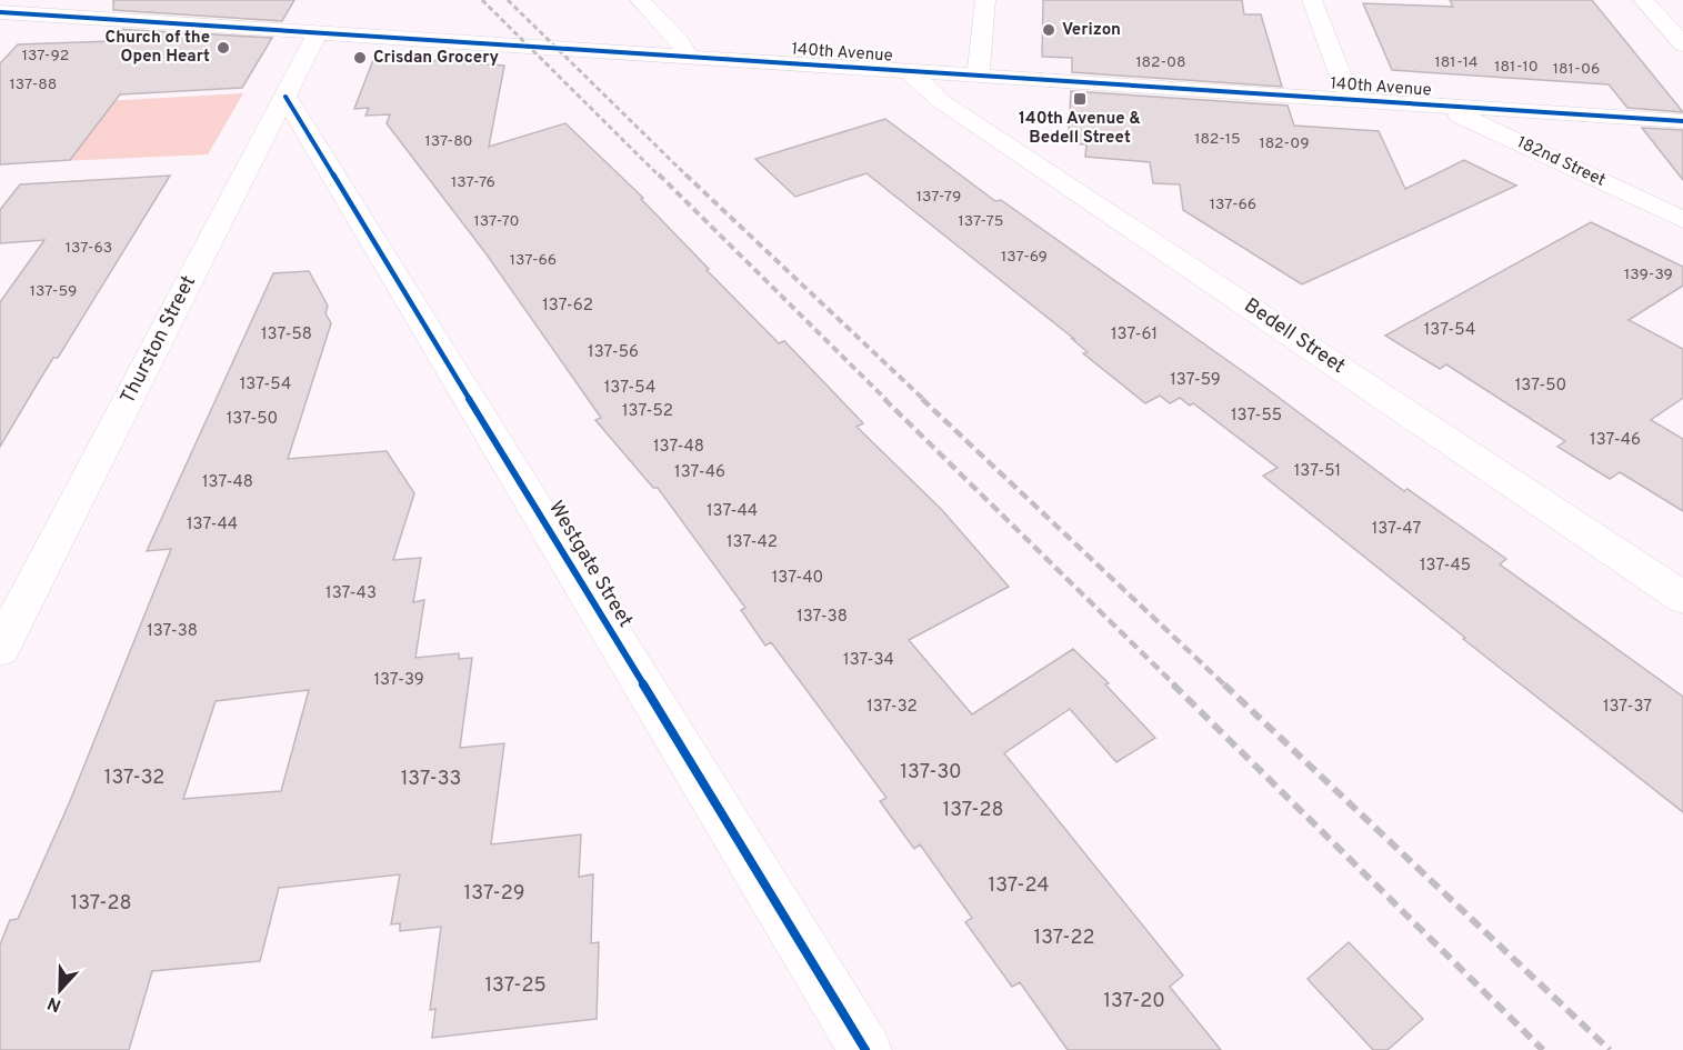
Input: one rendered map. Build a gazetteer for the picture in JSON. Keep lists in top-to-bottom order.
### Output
{
  "streets": {
    "street": [
      "140th Avenue",
      "182nd Street",
      "Bedell Street",
      "Thurston Street",
      "Westgate Street"
    ]
  },
  "crossings": [
    ["140th Avenue", "182nd Street"],
    ["140th Avenue", "Bedell Street"],
    ["140th Avenue", "Thurston Street"],
    ["Thurston Street", "Westgate Street"]
  ],
  "places": {
    "other": ["Verizon", "Church of the Open Heart", "Crisdan Grocery"],
    "transit": ["140th Avenue & Bedell Street"]
  },
  "house_numbers": [
    "137-92",
    "182-08",
    "181-14",
    "181-10",
    "181-06",
    "137-88",
    "182-15",
    "137-80",
    "182-09",
    "137-76",
    "137-79",
    "137-66",
    "137-70",
    "137-75",
    "137-63",
    "137-69",
    "137-66",
    "139-39",
    "137-59",
    "137-62",
    "137-54",
    "137-58",
    "137-61",
    "137-56",
    "137-59",
    "137-54",
    "137-50",
    "137-54",
    "137-52",
    "137-55",
    "137-50",
    "137-46",
    "137-48",
    "137-51",
    "137-46",
    "137-48",
    "137-44",
    "137-44",
    "137-47",
    "137-42",
    "137-45",
    "137-40",
    "137-43",
    "137-38",
    "137-38",
    "137-34",
    "137-39",
    "137-32",
    "137-37",
    "137-30",
    "137-32",
    "137-33",
    "137-28",
    "137-24",
    "137-29",
    "137-28",
    "137-22",
    "137-25",
    "137-20"
  ],
  "north": "bottom"
}
